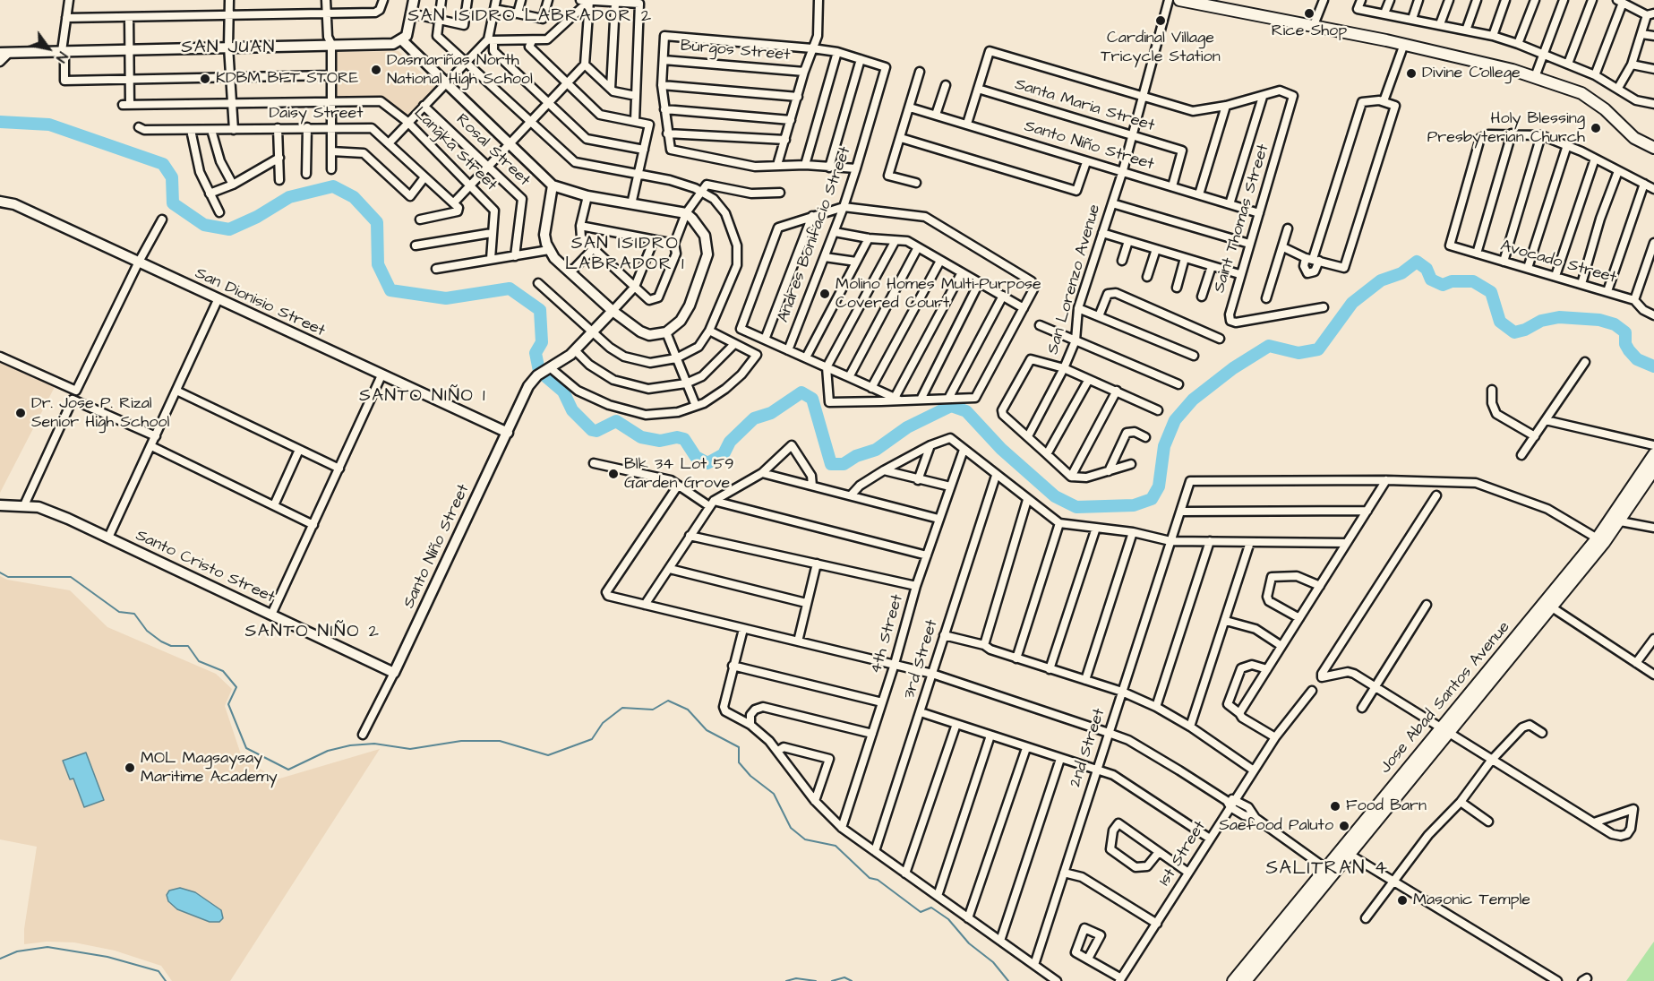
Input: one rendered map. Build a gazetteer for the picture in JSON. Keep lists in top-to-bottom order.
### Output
{
  "streets": {
    "main road": ["Jose Abad Santos Avenue"],
    "street": [
      "Burgos Street",
      "Santa Maria Street",
      "Daisy Street",
      "Santo Niño Street",
      "Langka Street",
      "Rosal Street",
      "Saint Thomas Street",
      "Andres Bonifacio Street",
      "Avocado Street",
      "San Lorenzo Avenue",
      "San Dionisio Street",
      "Santo Cristo Street",
      "4th Street",
      "3rd Street",
      "2nd Street",
      "1st Street"
    ]
  },
  "crossings": [
    ["Santa Maria Street", "Santo Niño Street"],
    ["Santa Maria Street", "San Lorenzo Avenue"],
    ["Santo Niño Street", "Saint Thomas Street"],
    ["Santo Niño Street", "San Lorenzo Avenue"],
    ["Santo Niño Street", "San Dionisio Street"],
    ["Santo Niño Street", "Santo Cristo Street"]
  ],
  "districts": [
    "SAN ISIDRO LABRADOR 2",
    "SAN JUAN",
    "SAN ISIDRO LABRADOR 1",
    "SANTO NIÑO 1",
    "SANTO NIÑO 2",
    "SALITRAN 4"
  ],
  "places": [
    "Rice Shop",
    "Cardinal Village Tricycle Station",
    "Dasmariñas North National High School",
    "Divine College",
    "KDBM BFT STORE",
    "Holy Blessing Presbyterian Church",
    "Molino Homes Multi-Purpose Covered Court",
    "Dr. Jose P. Rizal Senior High School",
    "Blk 34 Lot 59 Garden Grove",
    "MOL Magsaysay Maritime Academy",
    "Food Barn",
    "Saefood Paluto",
    "Masonic Temple"
  ],
  "north": "bottom right"
}
